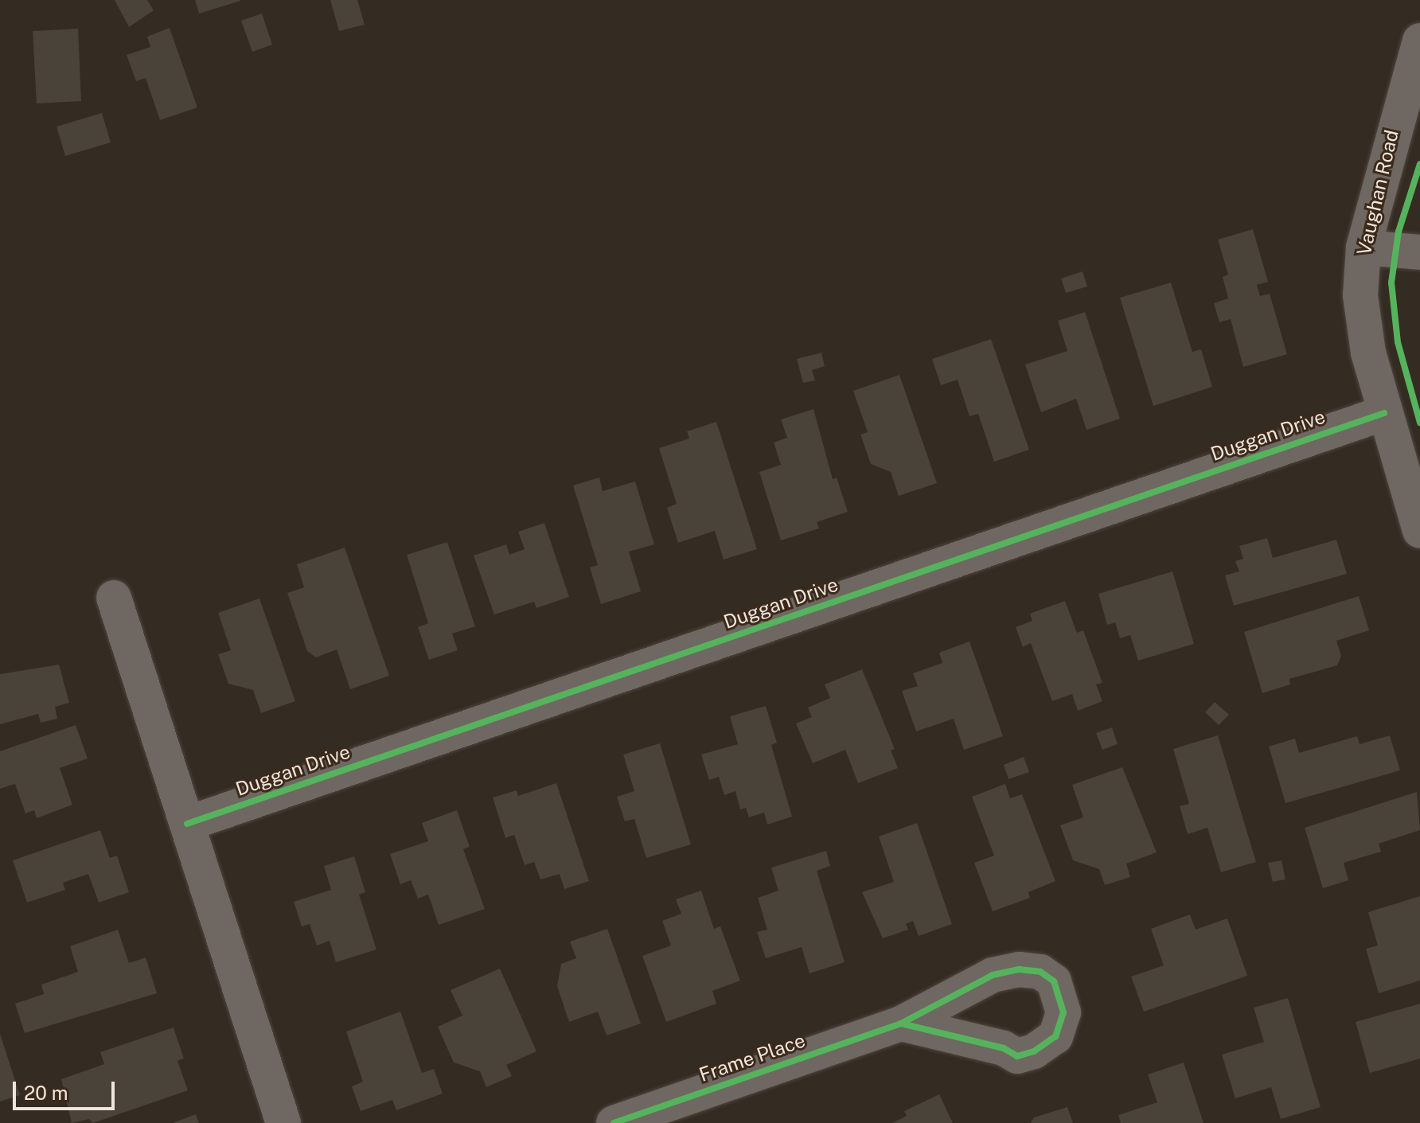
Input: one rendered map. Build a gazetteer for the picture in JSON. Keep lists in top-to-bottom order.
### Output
{
  "streets": {
    "street": ["Vaughan Road", "Duggan Drive", "Frame Place"]
  },
  "crossings": [
    ["Vaughan Road", "Duggan Drive"]
  ],
  "scale_bar": "20 m"
}
